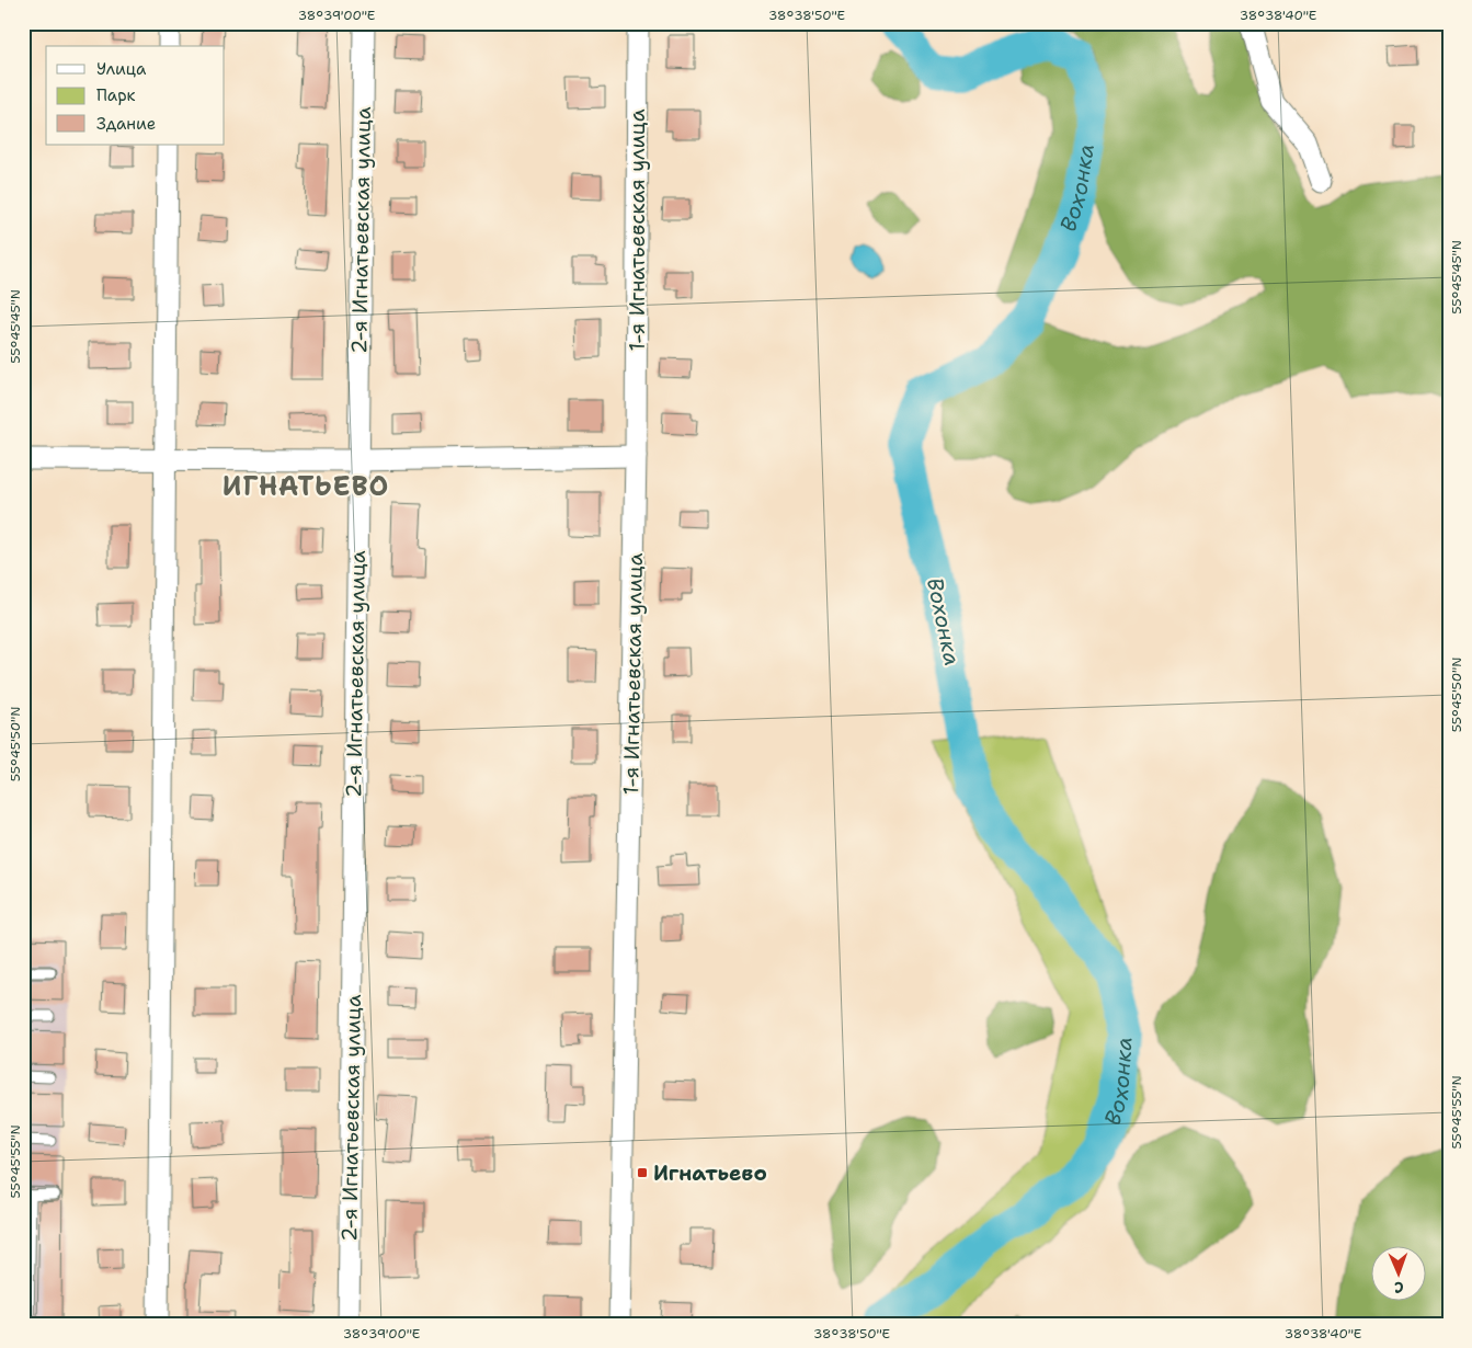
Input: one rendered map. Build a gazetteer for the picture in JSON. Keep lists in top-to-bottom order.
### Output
{
  "streets": {
    "street": ["2-я Игнатьевская улица", "1-я Игнатьевская улица"]
  },
  "districts": ["ИГНАТЬЕВО"],
  "water": ["Вохонка"],
  "places": {
    "transit": ["Игнатьево"]
  },
  "legend": ["Улица", "Парк", "Здание"],
  "north": "bottom",
  "coordinates": [
    "38°39'00\"E",
    "38°38'50\"E",
    "38°38'40\"E",
    "55°45'45\"N",
    "55°45'50\"N",
    "55°45'55\"N"
  ]
}
